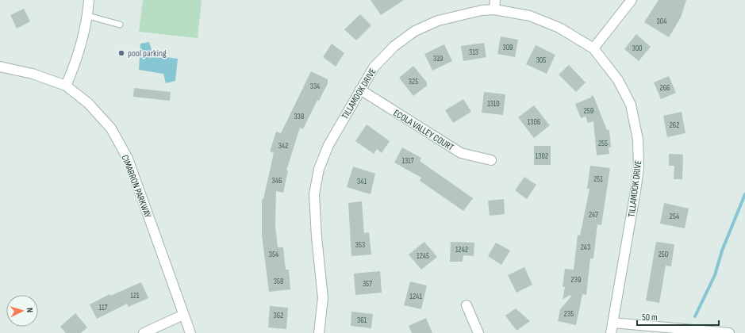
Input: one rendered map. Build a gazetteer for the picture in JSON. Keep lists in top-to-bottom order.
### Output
{
  "streets": {
    "street": ["TILLAMOOK DRIVE", "ECOLA VALLEY COURT", "CIMARRON PARKWAY"]
  },
  "crossings": [
    ["TILLAMOOK DRIVE", "ECOLA VALLEY COURT"]
  ],
  "places": ["pool parking"],
  "house_numbers": [
    "304",
    "309",
    "300",
    "313",
    "319",
    "305",
    "325",
    "334",
    "266",
    "1310",
    "259",
    "338",
    "1306",
    "262",
    "255",
    "342",
    "1302",
    "1317",
    "251",
    "346",
    "341",
    "247",
    "254",
    "353",
    "243",
    "1242",
    "354",
    "250",
    "1245",
    "239",
    "358",
    "357",
    "121",
    "1241",
    "117",
    "235",
    "362",
    "361"
  ],
  "scale_bar": "50 m",
  "north": "right"
}
